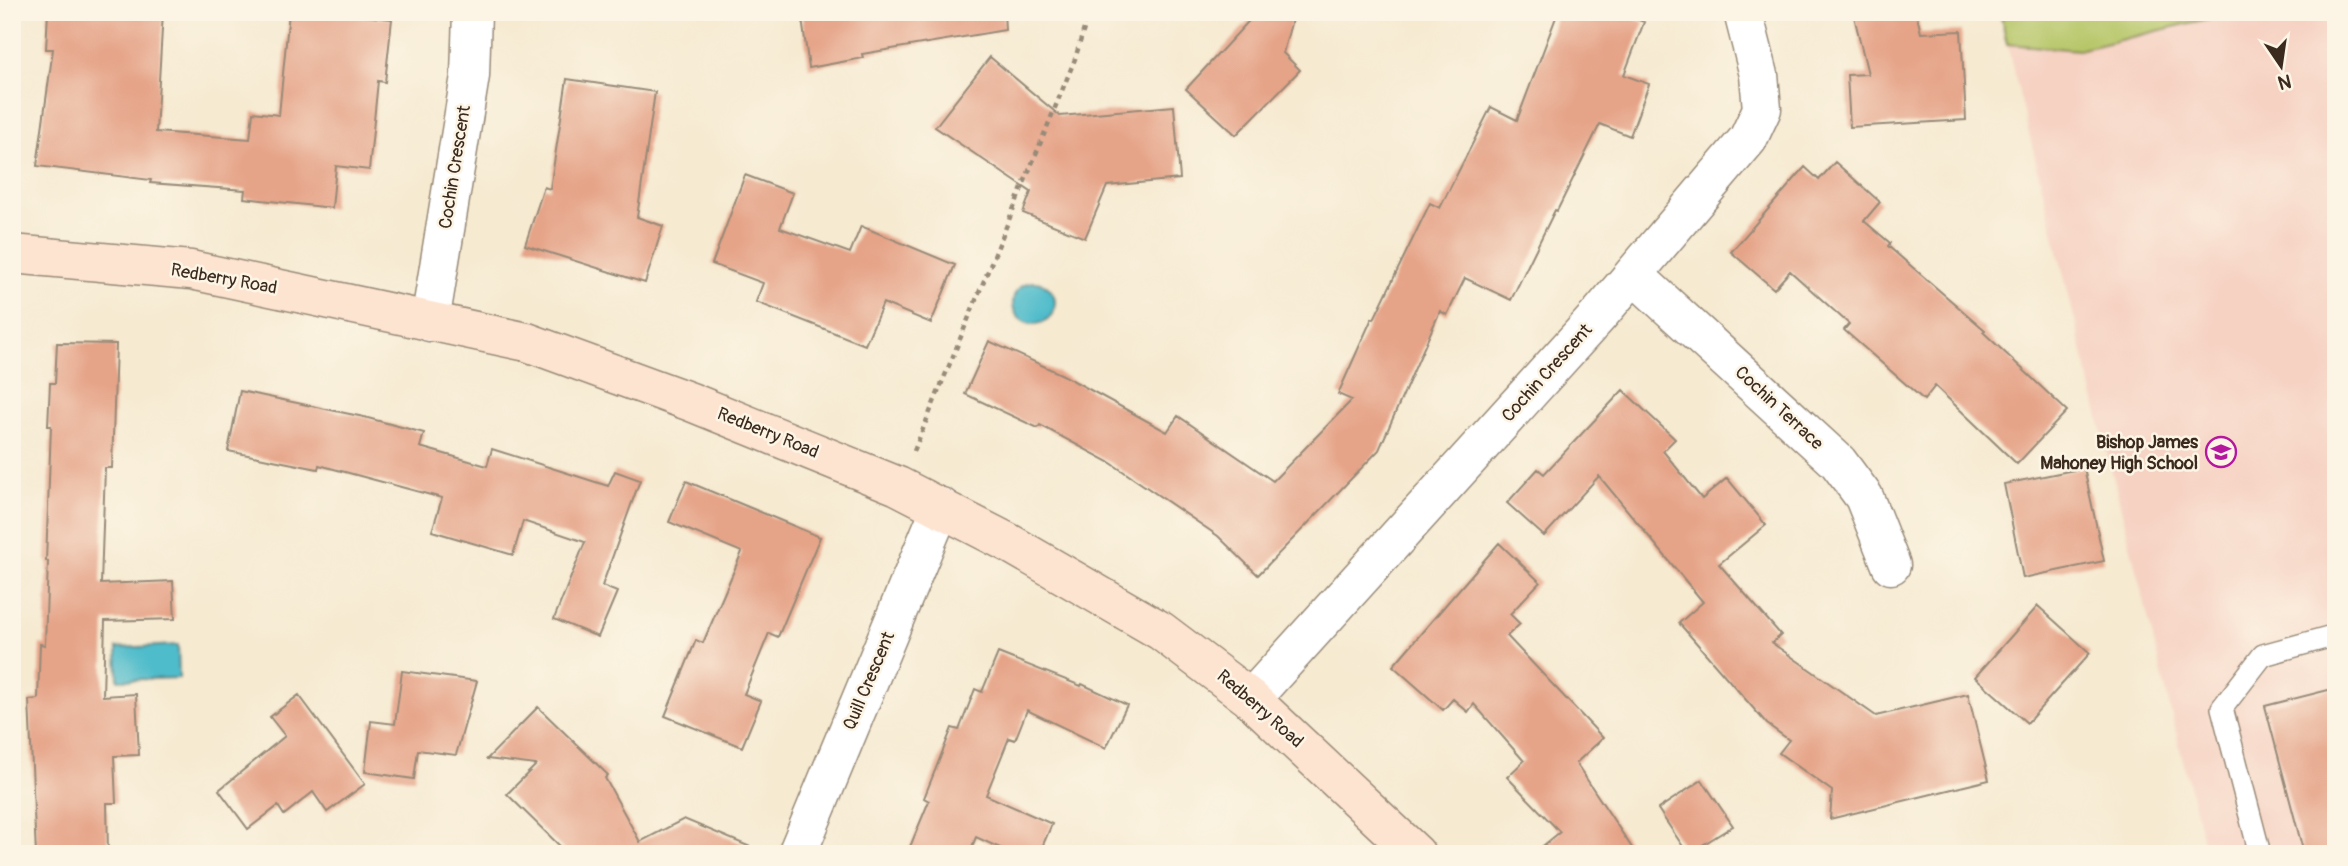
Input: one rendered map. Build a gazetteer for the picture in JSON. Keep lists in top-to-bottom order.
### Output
{
  "streets": {
    "street": [
      "Cochin Crescent",
      "Redberry Road",
      "Cochin Terrace",
      "Quill Crescent"
    ]
  },
  "crossings": [
    ["Cochin Crescent", "Redberry Road"],
    ["Cochin Crescent", "Cochin Terrace"],
    ["Redberry Road", "Quill Crescent"]
  ],
  "places": {
    "school or university": ["Bishop James Mahoney High School"]
  },
  "north": "bottom"
}
